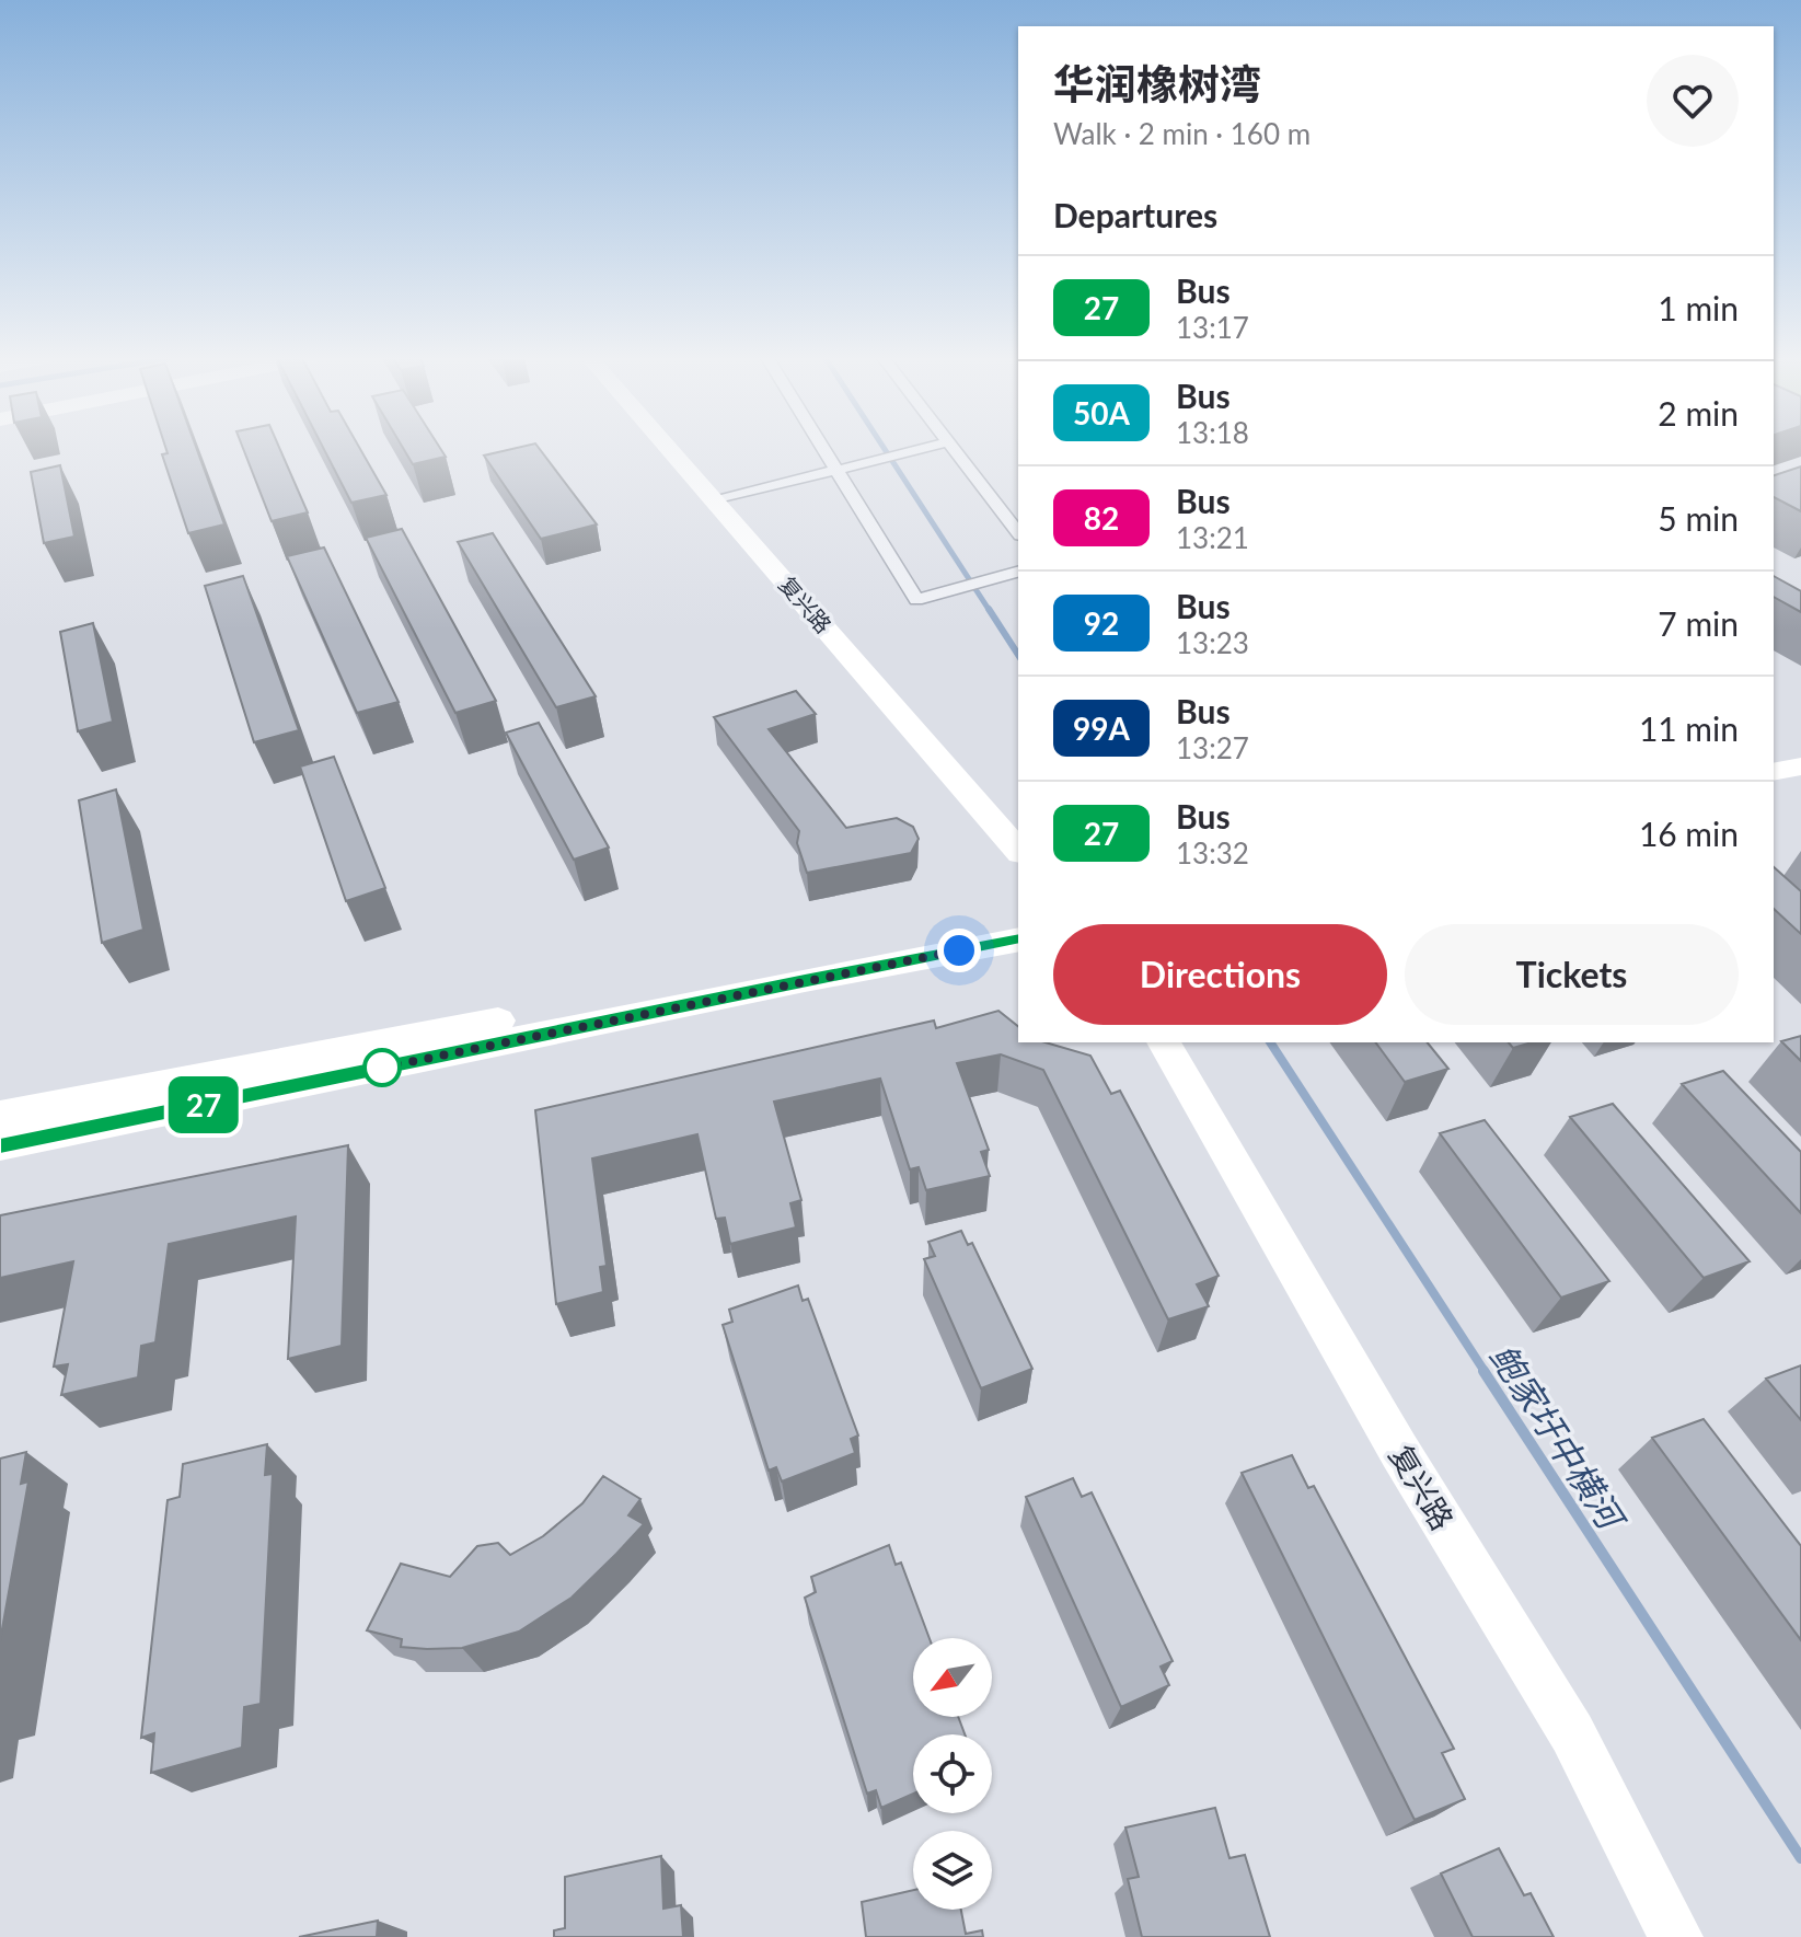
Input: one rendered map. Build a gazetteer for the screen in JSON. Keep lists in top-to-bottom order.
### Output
{
  "streets": {
    "street": ["复兴路"]
  },
  "water": ["鲍家圩中横河"],
  "lines": ["bus line 27"],
  "north": "bottom left",
  "page": {
    "on_map": "27",
    "heading": [
      ["华润橡树湾", "Walk · 2 min · 160 m"],
      "Departures"
    ],
    "list": [
      {
        "mark": "27",
        "name": "Bus",
        "note": "13:17",
        "value": "1 min"
      },
      {
        "mark": "50A",
        "name": "Bus",
        "note": "13:18",
        "value": "2 min"
      },
      {
        "mark": "82",
        "name": "Bus",
        "note": "13:21",
        "value": "5 min"
      },
      {
        "mark": "92",
        "name": "Bus",
        "note": "13:23",
        "value": "7 min"
      },
      {
        "mark": "99A",
        "name": "Bus",
        "note": "13:27",
        "value": "11 min"
      },
      {
        "mark": "27",
        "name": "Bus",
        "note": "13:32",
        "value": "16 min"
      }
    ],
    "buttons": ["Directions", "Tickets"]
  }
}
